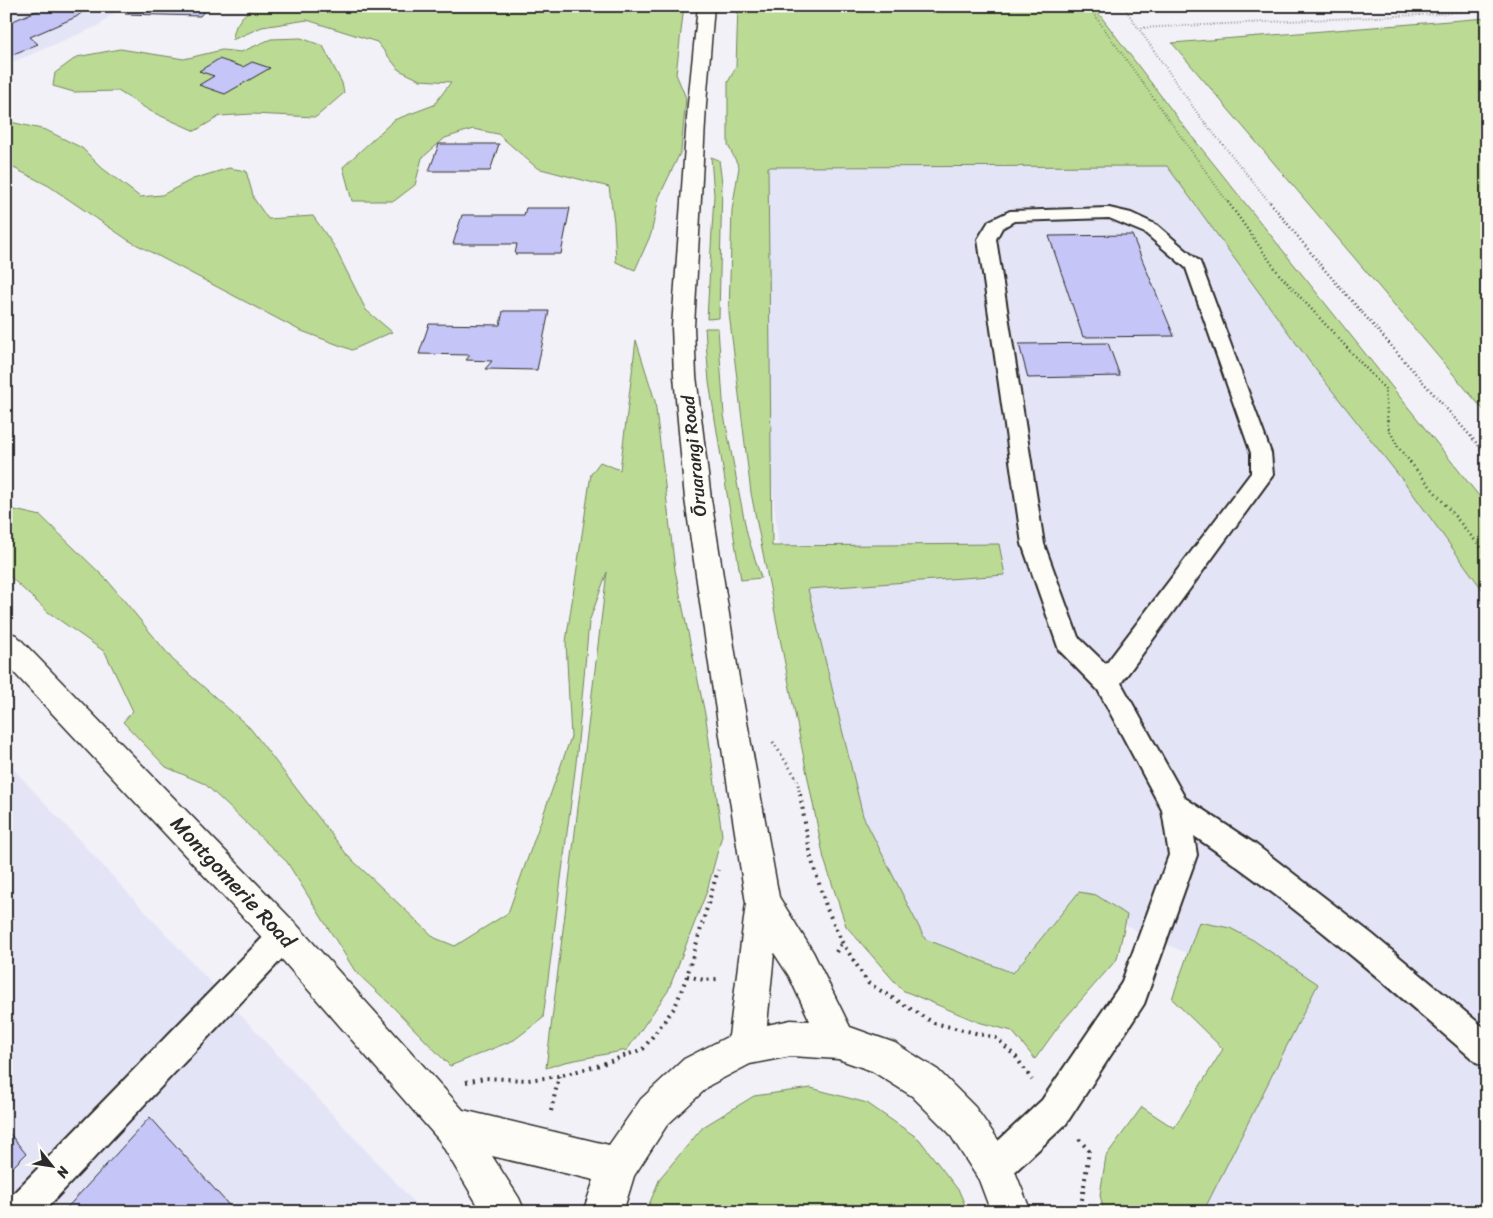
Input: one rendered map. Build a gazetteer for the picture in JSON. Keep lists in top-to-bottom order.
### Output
{
  "streets": {
    "street": ["Ōruarangi Road", "Montgomerie Road"]
  },
  "north": "bottom right"
}
